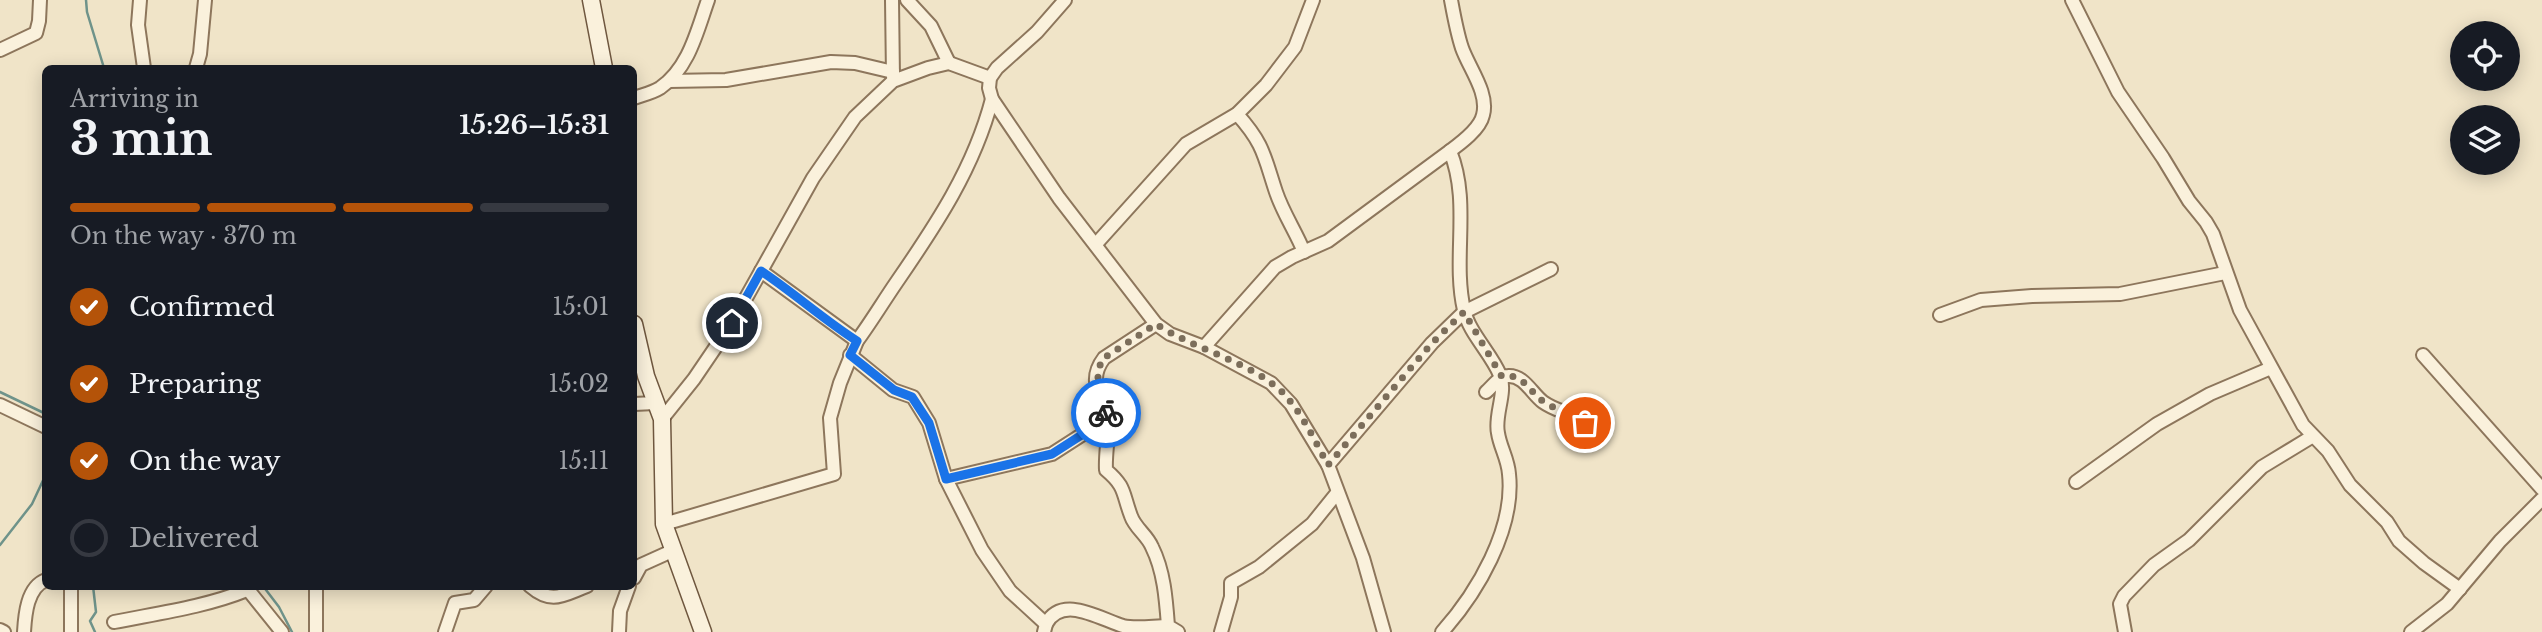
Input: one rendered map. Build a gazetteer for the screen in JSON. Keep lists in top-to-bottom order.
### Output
{
  "page": {
    "heading": ["3 min", "Arriving in", "15:26–15:31"],
    "bar": "On the way · 370 m",
    "list": [
      ["Confirmed", "15:01"],
      ["Preparing", "15:02"],
      ["On the way", "15:11"],
      "Delivered"
    ]
  }
}
